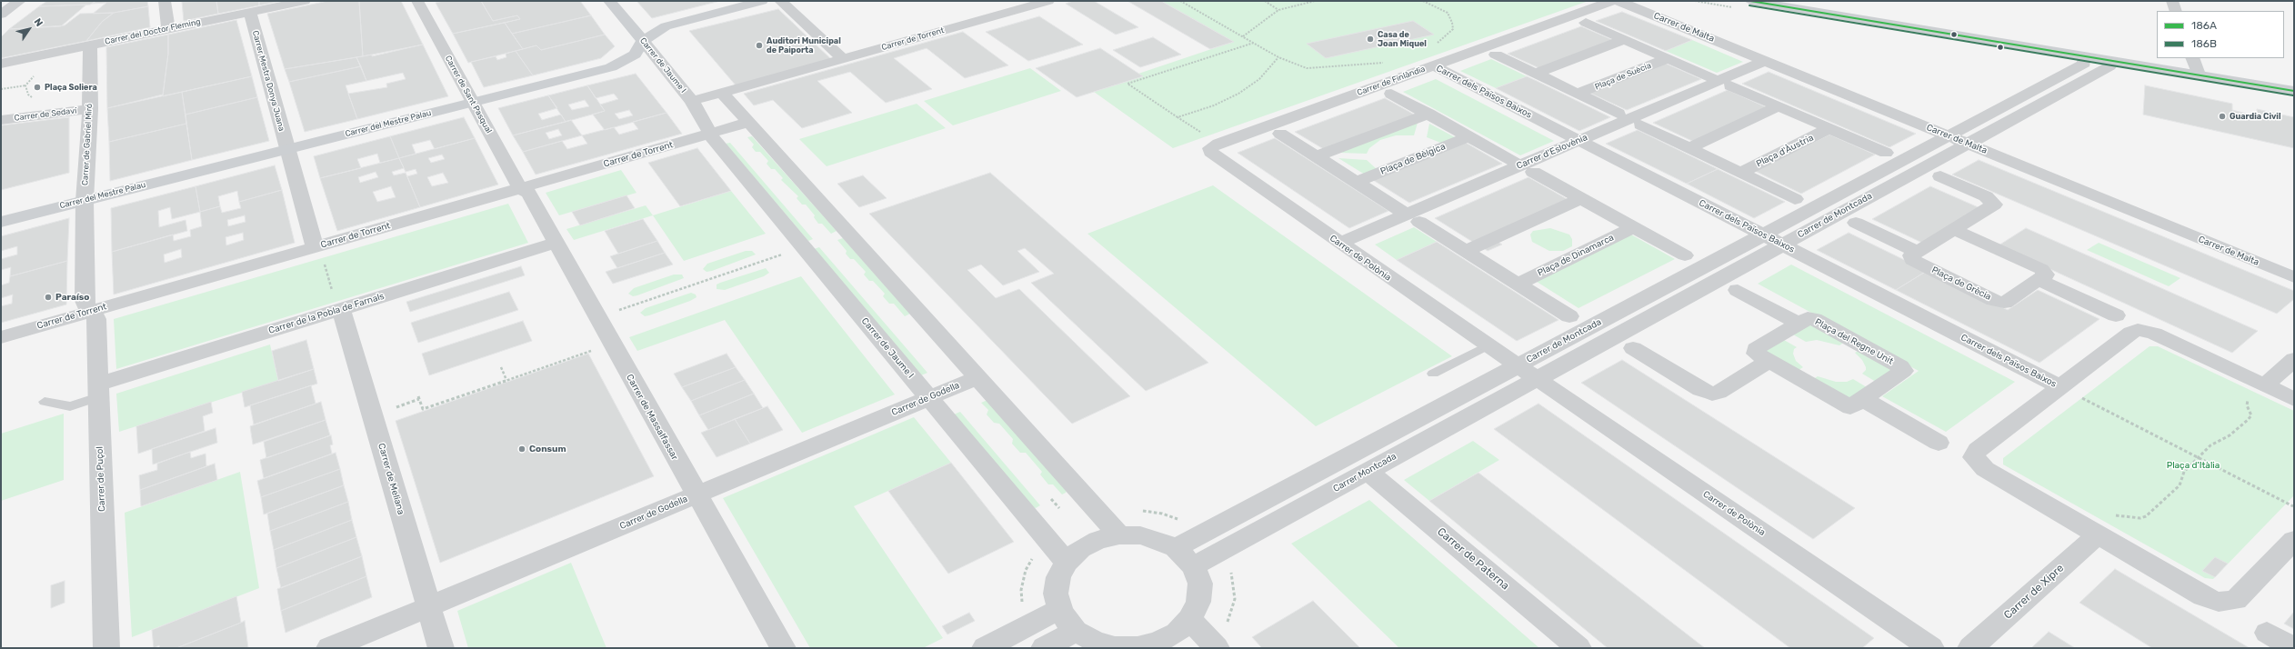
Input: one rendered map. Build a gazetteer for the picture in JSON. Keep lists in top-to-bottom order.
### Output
{
  "streets": {
    "street": [
      "Carrer de Malta",
      "Carrer del Doctor Fleming",
      "Carrer de Torrent",
      "Carrer de Jaume I",
      "Plaça de Suècia",
      "Carrer Mestra Donya Juana",
      "Carrer de Finlàndia",
      "Carrer dels Països Baixos",
      "Carrer de Sant Pasqual",
      "Carrer de Sedaví",
      "Carrer del Mestre Palau",
      "Carrer de Gabriel Miró",
      "Plaça d'Àustria",
      "Carrer d'Eslovènia",
      "Plaça de Bèlgica",
      "Carrer de Montcada",
      "Plaça de Dinamarca",
      "Carrer de Polònia",
      "Plaça de Grècia",
      "Carrer de la Pobla de Farnals",
      "Plaça del Regne Unit",
      "Carrer de Godella",
      "Carrer de Massalfassar",
      "Carrer Montcada",
      "Carrer de Puçol",
      "Carrer de Meliana",
      "Carrer de Paterna",
      "Carrer de Xipre"
    ]
  },
  "crossings": [
    ["Carrer de Malta", "Carrer d'Eslovènia"],
    ["Carrer de Malta", "Carrer de Montcada"],
    ["Carrer del Doctor Fleming", "Carrer Mestra Donya Juana"],
    ["Carrer del Doctor Fleming", "Carrer de Gabriel Miró"],
    ["Carrer de Torrent", "Carrer de Jaume I"],
    ["Carrer de Torrent", "Carrer Mestra Donya Juana"],
    ["Carrer de Torrent", "Carrer de Sant Pasqual"],
    ["Carrer de Torrent", "Carrer de Gabriel Miró"],
    ["Carrer de Torrent", "Carrer de Massalfassar"],
    ["Carrer de Torrent", "Carrer de Puçol"],
    ["Carrer de Jaume I", "Carrer del Mestre Palau"],
    ["Carrer de Jaume I", "Carrer de Godella"],
    ["Carrer de Jaume I", "Carrer Montcada"],
    ["Carrer Mestra Donya Juana", "Carrer del Mestre Palau"],
    ["Carrer de Finlàndia", "Carrer dels Països Baixos"],
    ["Carrer de Finlàndia", "Carrer de Polònia"],
    ["Carrer dels Països Baixos", "Carrer d'Eslovènia"],
    ["Carrer dels Països Baixos", "Carrer de Montcada"],
    ["Carrer de Sant Pasqual", "Carrer del Mestre Palau"],
    ["Carrer de Sant Pasqual", "Carrer de Massalfassar"],
    ["Carrer de Sedaví", "Carrer de Gabriel Miró"],
    ["Carrer del Mestre Palau", "Carrer de Gabriel Miró"],
    ["Carrer de Gabriel Miró", "Carrer de Puçol"],
    ["Carrer d'Eslovènia", "Carrer de Polònia"],
    ["Carrer de Montcada", "Carrer de Polònia"],
    ["Carrer de Montcada", "Carrer Montcada"],
    ["Carrer de Polònia", "Carrer Montcada"],
    ["Carrer de la Pobla de Farnals", "Carrer de Massalfassar"],
    ["Carrer de la Pobla de Farnals", "Carrer de Puçol"],
    ["Carrer de la Pobla de Farnals", "Carrer de Meliana"],
    ["Carrer de Godella", "Carrer de Massalfassar"],
    ["Carrer de Godella", "Carrer de Meliana"],
    ["Carrer Montcada", "Carrer de Paterna"]
  ],
  "parks": ["Plaça d'Itàlia"],
  "places": [
    "Casa de Joan Miquel",
    "Auditori Municipal de Paiporta",
    "Plaça Soliera",
    "Guardia Civil",
    "Paraíso",
    "Consum"
  ],
  "lines": ["transit line 186A", "transit line 186B"],
  "legend": ["186A", "186B"],
  "north": "top right"
}
